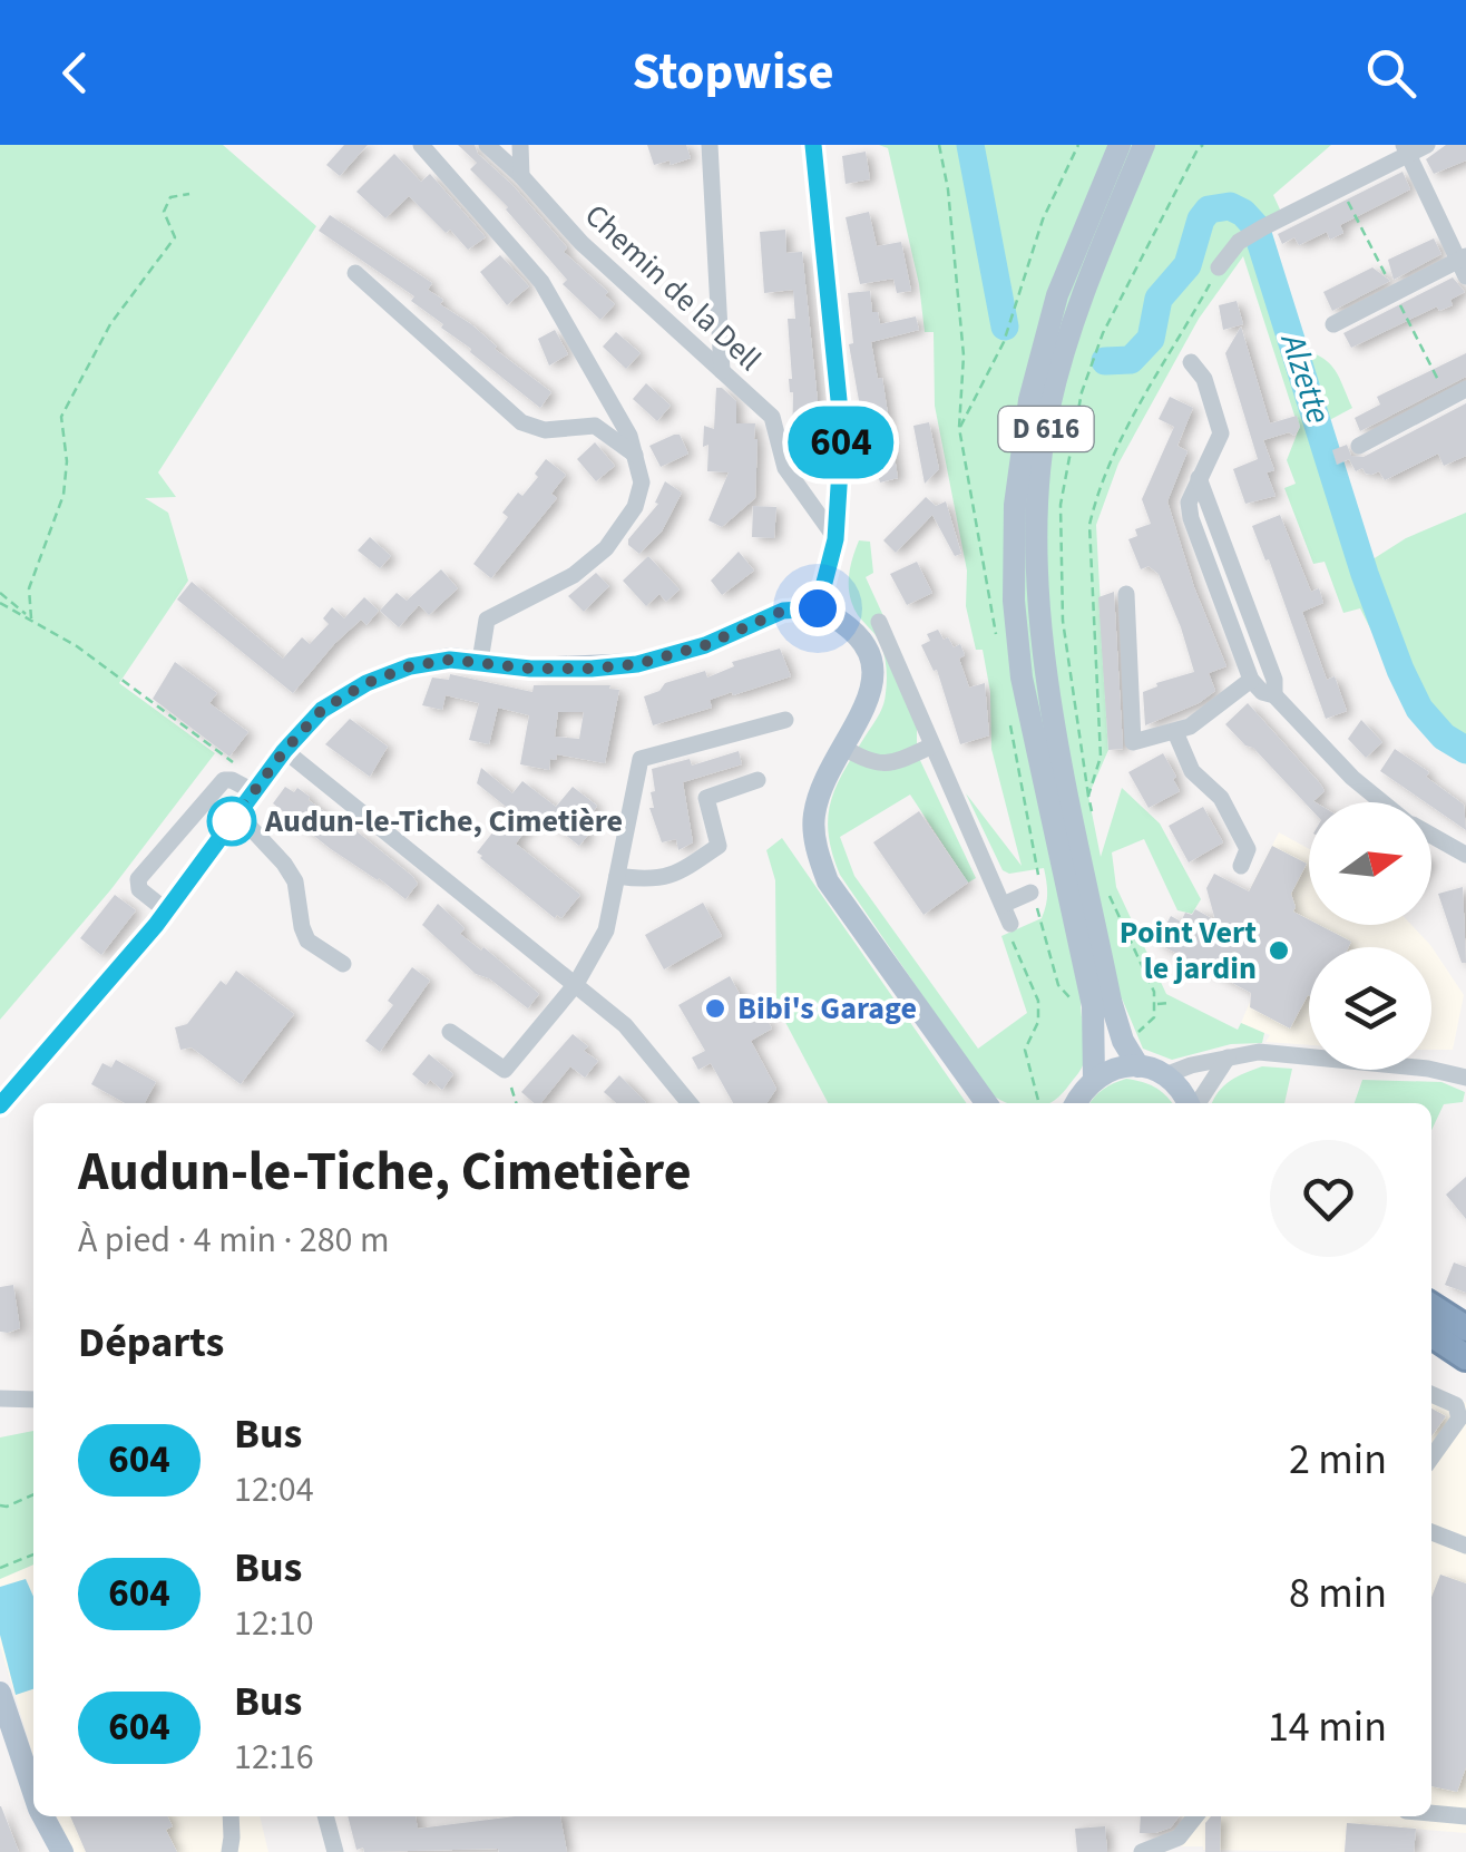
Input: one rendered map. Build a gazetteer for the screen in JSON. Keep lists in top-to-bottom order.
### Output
{
  "streets": {
    "main road": ["D 616"],
    "street": ["Chemin de la Dell"]
  },
  "water": ["Alzette"],
  "places": ["Audun-le-Tiche, Cimetière", "Point Vert le jardin", "Bibi's Garage"],
  "lines": ["bus line 604"],
  "north": "right",
  "page": {
    "header": "Stopwise",
    "on_map": "604",
    "heading": [
      ["Audun-le-Tiche, Cimetière", "À pied · 4 min · 280 m"],
      "Départs"
    ],
    "list": [
      {
        "mark": "604",
        "name": "Bus",
        "note": "12:04",
        "value": "2 min"
      },
      {
        "mark": "604",
        "name": "Bus",
        "note": "12:10",
        "value": "8 min"
      },
      {
        "mark": "604",
        "name": "Bus",
        "note": "12:16",
        "value": "14 min"
      }
    ]
  }
}
